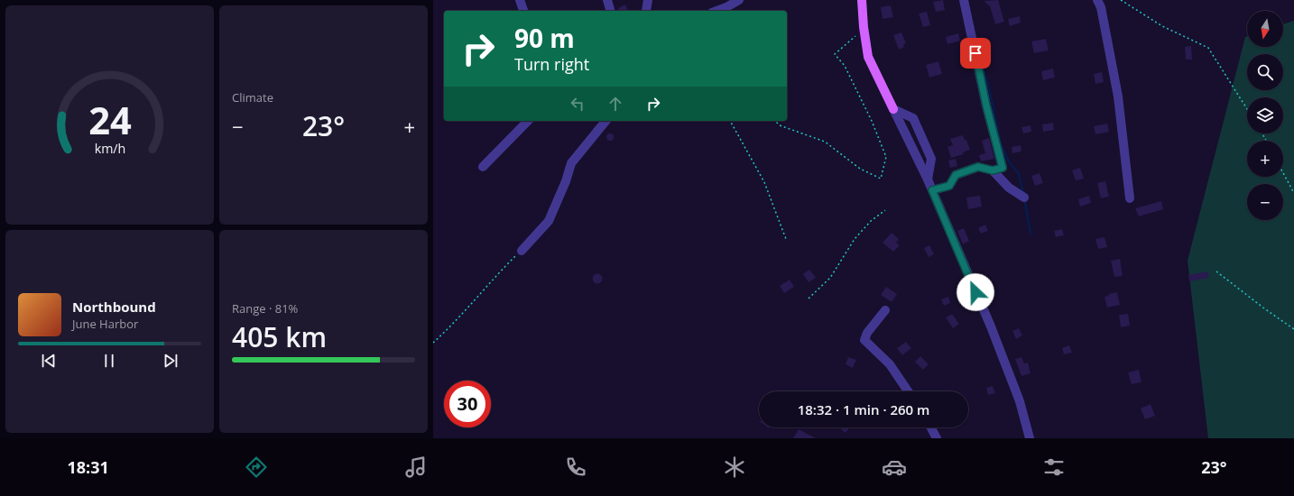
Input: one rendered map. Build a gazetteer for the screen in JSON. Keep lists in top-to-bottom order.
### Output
{
  "north": "bottom",
  "page": {
    "tile": [
      "Climate",
      ["Range · 81%", "405 km"]
    ],
    "map_buttons": ["+", "−"],
    "turn": ["90 m", "Turn right"],
    "heat": ["−", "23°", "+"],
    "song": ["Northbound", "June Harbor"],
    "limit": "30",
    "trip": "18:32 · 1 min · 260 m",
    "tabs": ["18:31", "23°"],
    "gauge": ["24", "km/h"]
  }
}
